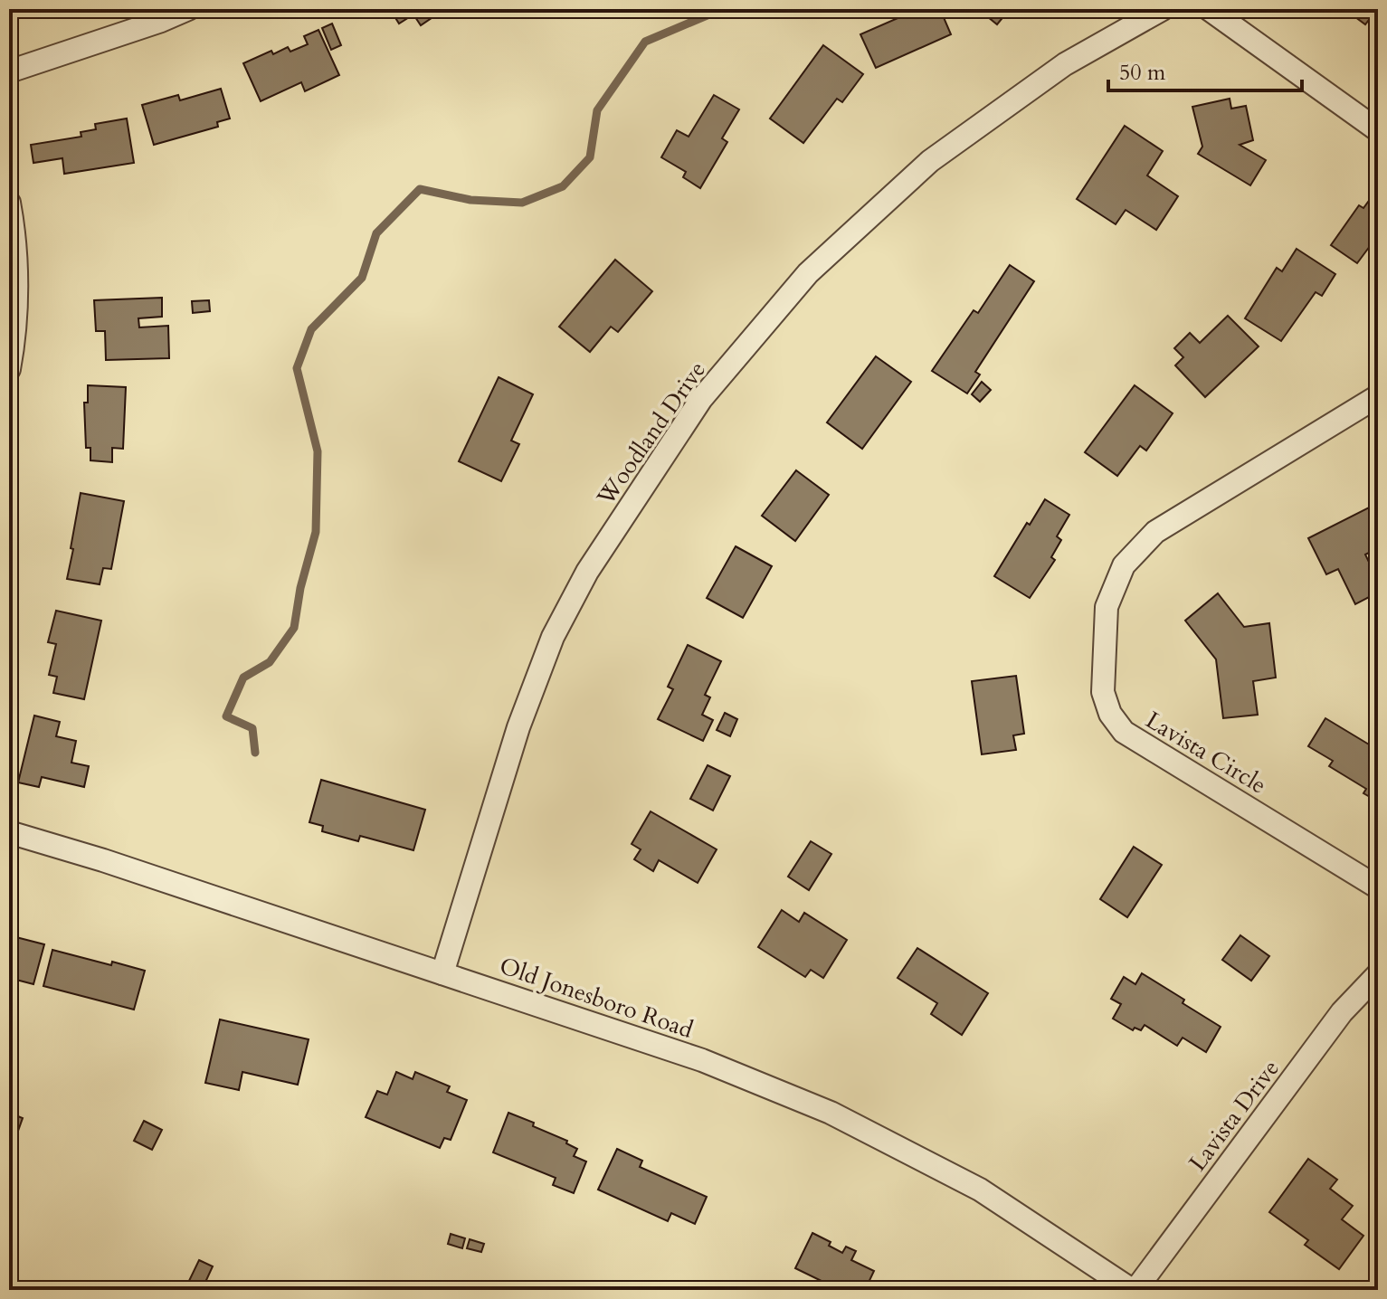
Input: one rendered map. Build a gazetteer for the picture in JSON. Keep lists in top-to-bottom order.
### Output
{
  "streets": {
    "street": [
      "Woodland Drive",
      "Lavista Circle",
      "Old Jonesboro Road",
      "Lavista Drive"
    ]
  },
  "crossings": [
    ["Woodland Drive", "Old Jonesboro Road"],
    ["Old Jonesboro Road", "Lavista Drive"]
  ],
  "scale_bar": "50 m"
}
